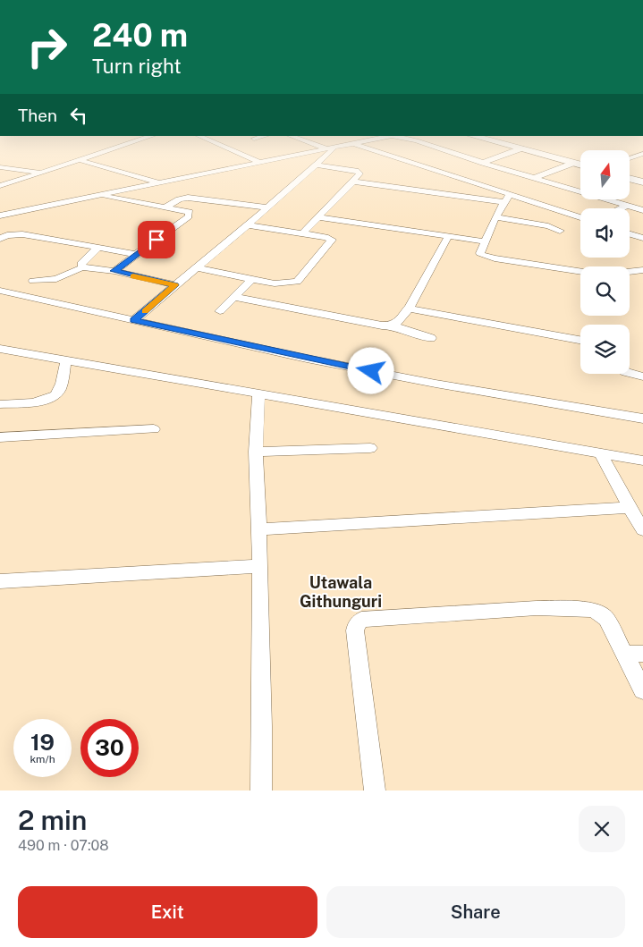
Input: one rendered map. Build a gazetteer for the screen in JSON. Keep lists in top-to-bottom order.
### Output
{
  "districts": ["Utawala Githunguri"],
  "north": "top",
  "page": {
    "turn": ["240 m", "Turn right"],
    "then": "Then",
    "speed": "19 km/h",
    "limit": "30",
    "heading": ["2 min", "490 m · 07:08"],
    "buttons": ["Exit", "Share"]
  }
}
